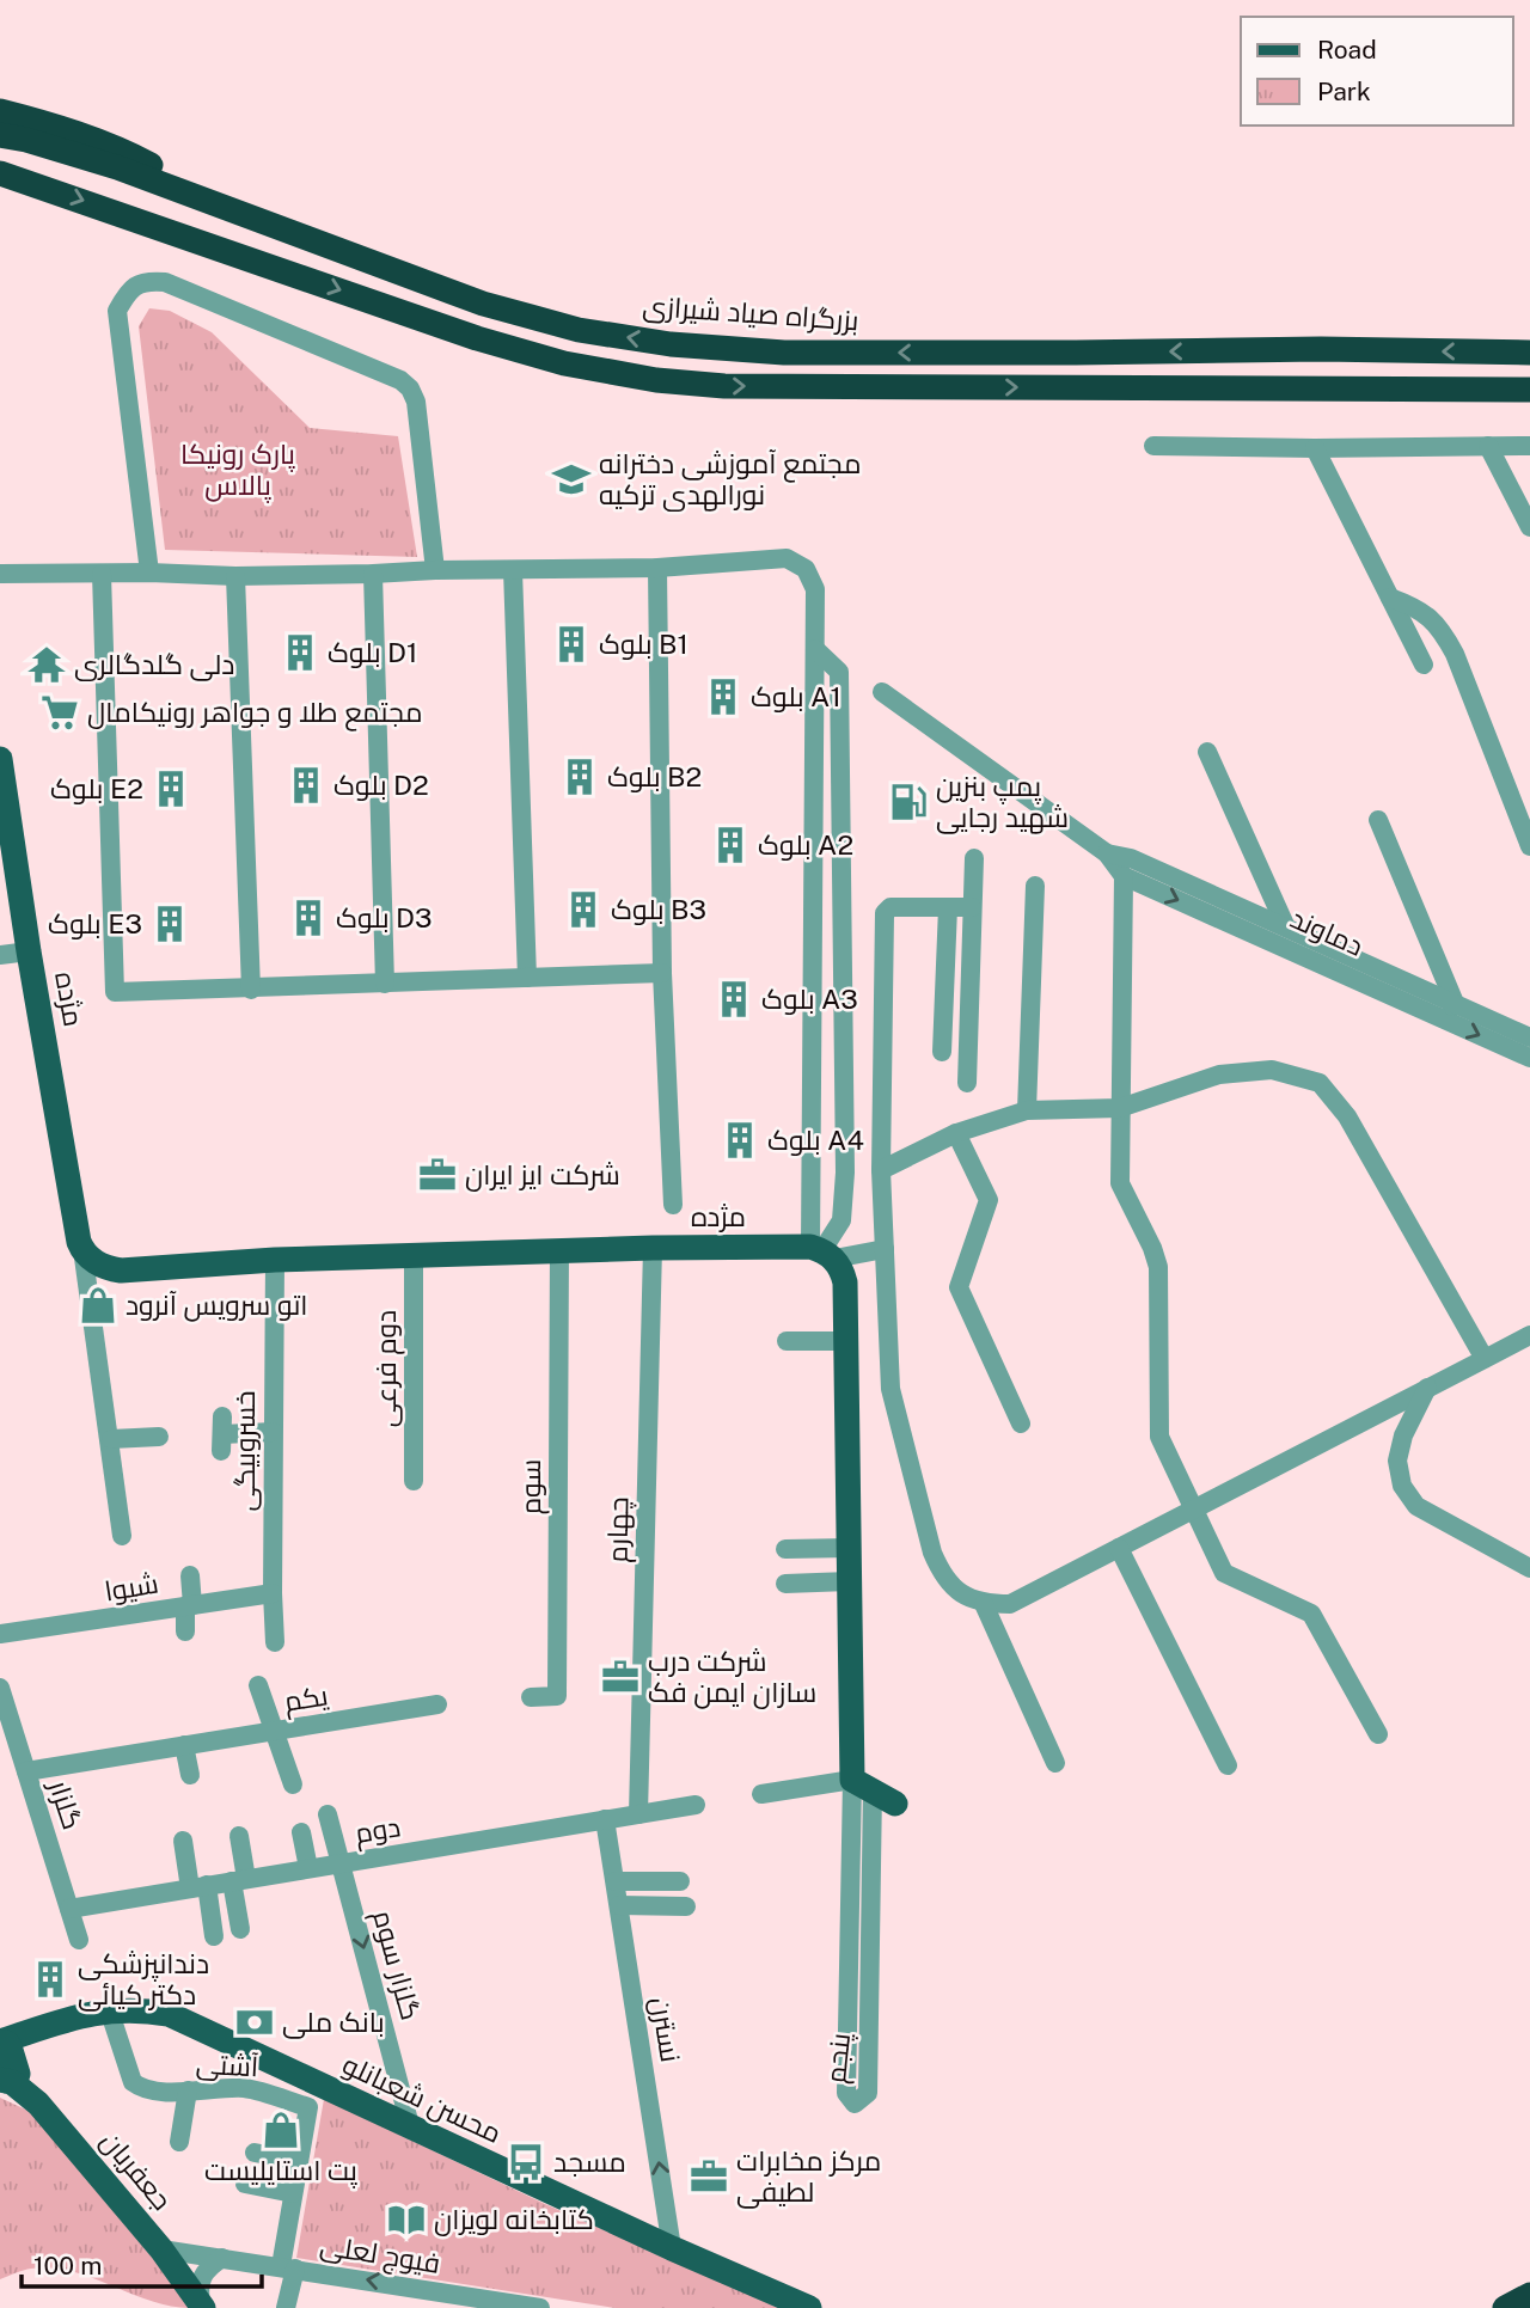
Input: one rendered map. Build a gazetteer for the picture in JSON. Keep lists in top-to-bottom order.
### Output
{
  "streets": {
    "highway": ["بزرگراه صیاد شیرازی"],
    "main road": ["مژده", "محسن شعبانلو", "جعفریان"],
    "street": [
      "دماوند",
      "دوم فرعی",
      "خسروبیگی",
      "سوم",
      "چهارم",
      "شیوا",
      "یکم",
      "گلزار",
      "دوم",
      "گلزار سوم",
      "نسترن",
      "پنجم",
      "آشتی",
      "فیوج لعلی"
    ]
  },
  "crossings": [
    ["مژده", "دوم فرعی"],
    ["مژده", "خسروبیگی"],
    ["مژده", "سوم"],
    ["مژده", "چهارم"],
    ["خسروبیگی", "شیوا"],
    ["چهارم", "دوم"],
    ["یکم", "گلزار"],
    ["گلزار", "دوم"],
    ["دوم", "گلزار سوم"],
    ["دوم", "نسترن"],
    ["گلزار سوم", "محسن شعبانلو"],
    ["نسترن", "محسن شعبانلو"],
    ["آشتی", "محسن شعبانلو"],
    ["محسن شعبانلو", "جعفریان"],
    ["جعفریان", "فیوج لعلی"]
  ],
  "one_way": ["گلزار سوم", "نسترن", "فیوج لعلی"],
  "parks": ["پارک رونیکا پالاس"],
  "places": {
    "school or university": ["مجتمع آموزشی دخترانه نورالهدی تزکیه"],
    "building": [
      "بلوک B1",
      "بلوک D1",
      "بلوک A1",
      "بلوک B2",
      "بلوک D2",
      "بلوک E2",
      "بلوک A2",
      "بلوک B3",
      "بلوک D3",
      "بلوک E3",
      "بلوک A3",
      "بلوک A4",
      "دندانپزشکی دکتر کیائی"
    ],
    "temple": ["دلی گلدگالری"],
    "supermarket": ["مجتمع طلا و جواهر رونیکامال"],
    "fuel station": ["پمپ بنزین شهید رجایی"],
    "office": ["شرکت ایز ایران", "شرکت درب سازان ایمن فک", "مرکز مخابرات لطیفی"],
    "shop": ["اتو سرویس آنرود", "پت استایلیست"],
    "bank": ["بانک ملی"],
    "bus stop": ["مسجد"],
    "library": ["کتابخانه لویزان"]
  },
  "legend": ["Road", "Park"],
  "scale_bar": "100 m"
}
